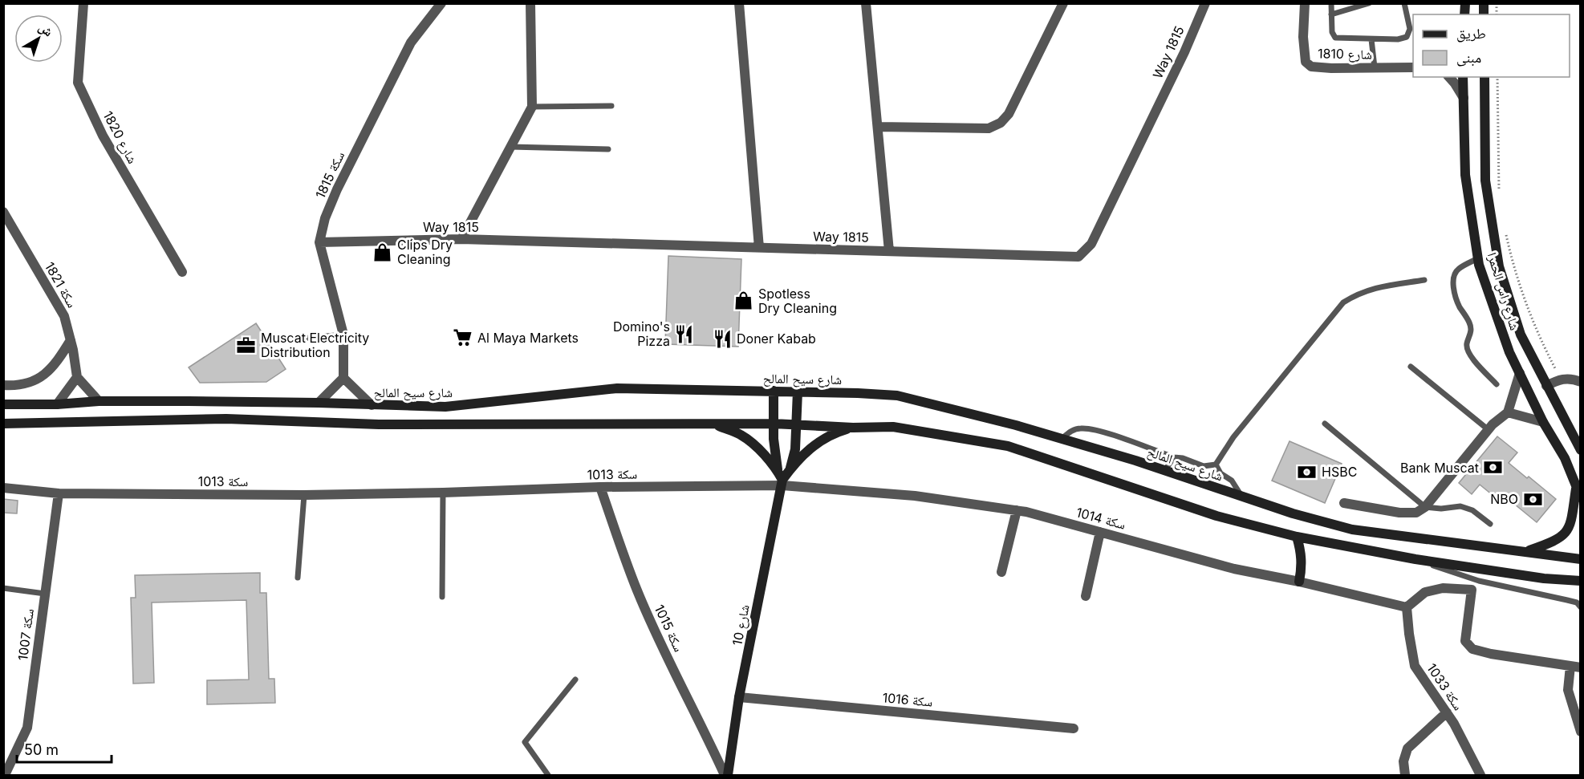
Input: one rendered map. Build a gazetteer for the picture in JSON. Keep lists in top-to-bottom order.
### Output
{
  "streets": {
    "street": [
      "Way 1815",
      "شارع 1810",
      "1820 شارع",
      "سكة 1815",
      "سكة 1821",
      "شارع راس الحمرا",
      "شارع سيح المالح",
      "سكة 1013",
      "سكة 1014",
      "شارع 10",
      "سكة 1015",
      "سكة 1007",
      "سكة 1033",
      "سكة 1016"
    ]
  },
  "crossings": [
    ["Way 1815", "سكة 1815"],
    ["سكة 1013", "سكة 1014"],
    ["سكة 1013", "شارع 10"],
    ["سكة 1013", "سكة 1015"],
    ["سكة 1013", "سكة 1007"],
    ["سكة 1014", "شارع 10"],
    ["سكة 1014", "سكة 1033"],
    ["شارع 10", "سكة 1015"],
    ["شارع 10", "سكة 1016"]
  ],
  "places": {
    "shop": ["Clips Dry Cleaning", "Spotless Dry Cleaning"],
    "restaurant": ["Domino's Pizza", "Doner Kabab"],
    "supermarket": ["Al Maya Markets"],
    "office": ["Muscat Electricity Distribution"],
    "bank": ["Bank Muscat", "HSBC", "NBO"]
  },
  "legend": ["طريق", "مبنى"],
  "scale_bar": "50 m",
  "north": "top right"
}
